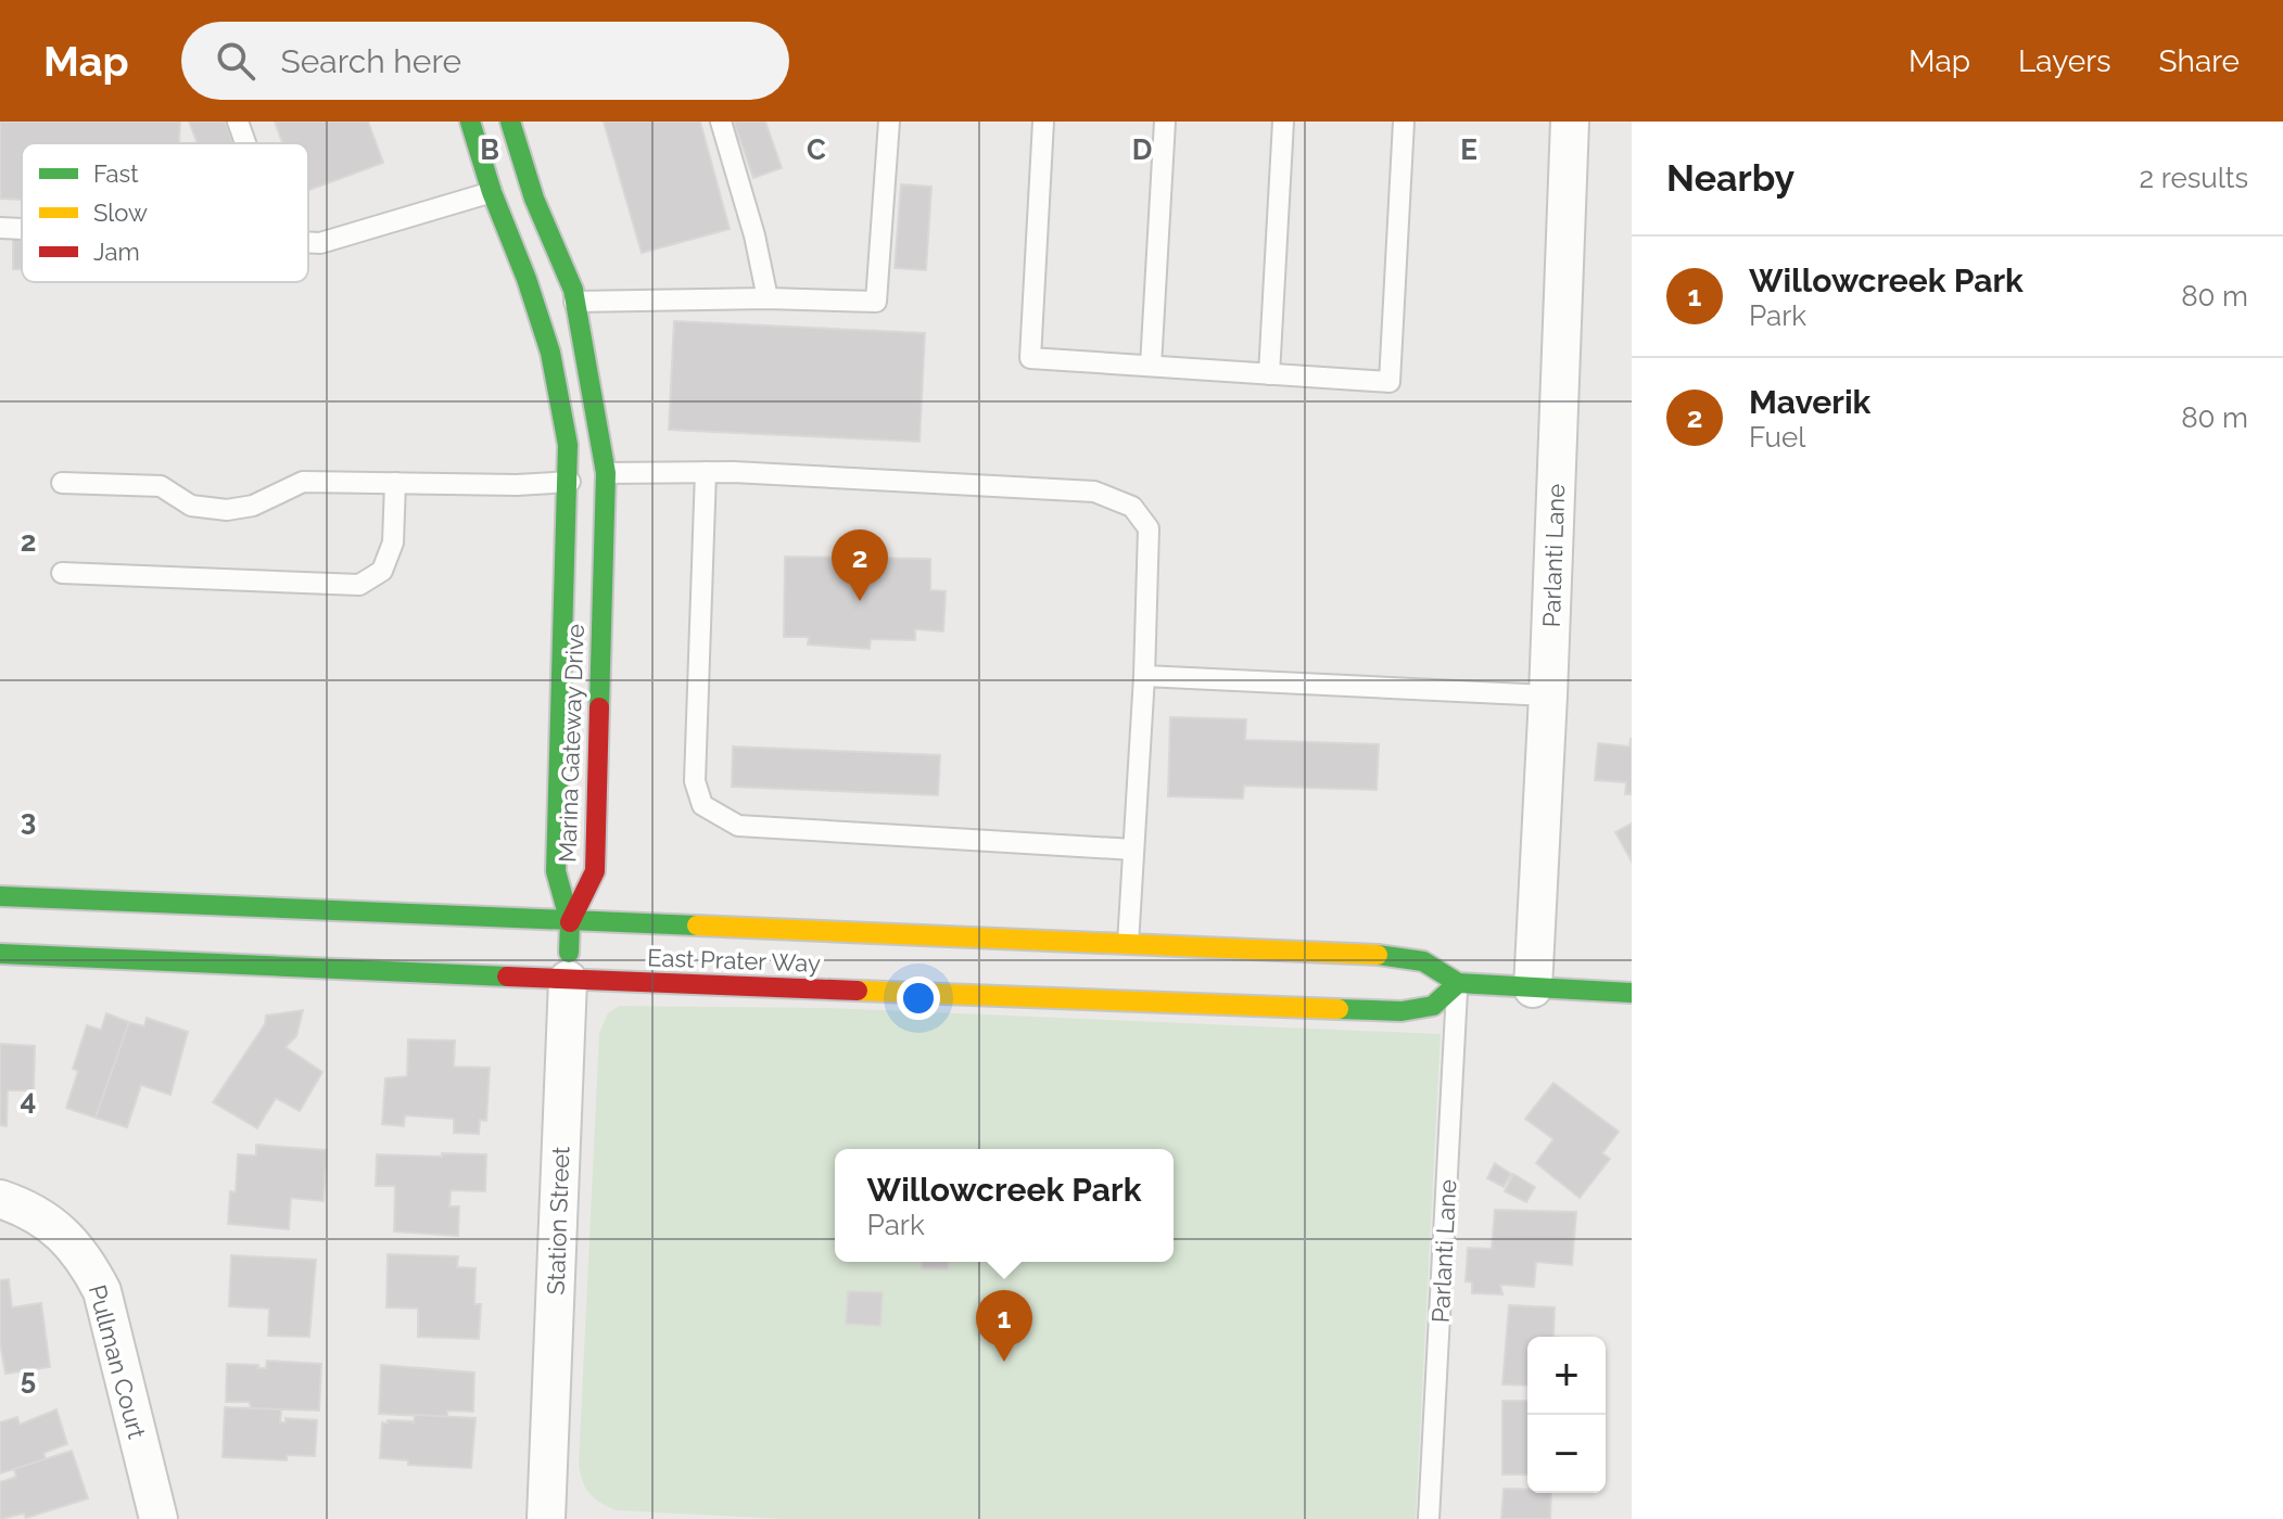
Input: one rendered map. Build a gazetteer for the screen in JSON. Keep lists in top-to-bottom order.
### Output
{
  "streets": {
    "main road": ["Marina Gateway Drive", "East Prater Way", "Station Street"],
    "street": ["Parlanti Lane", "Pullman Court"]
  },
  "crossings": [
    ["Parlanti Lane", "East Prater Way"],
    ["Marina Gateway Drive", "East Prater Way"],
    ["Marina Gateway Drive", "Station Street"],
    ["East Prater Way", "Station Street"]
  ],
  "legend": ["Fast", "Slow", "Jam"],
  "page": {
    "header": "Map",
    "search": "Search here",
    "nav": ["Map", "Layers", "Share"],
    "heading": ["Nearby", "2 results"],
    "list": [
      {
        "mark": "1",
        "name": "Willowcreek Park",
        "note": "Park",
        "value": "80 m"
      },
      {
        "mark": "2",
        "name": "Maverik",
        "note": "Fuel",
        "value": "80 m"
      }
    ],
    "pins": ["2", "1"],
    "popup": ["Willowcreek Park", "Park"],
    "map_buttons": ["+", "−"]
  },
  "grid": {
    "columns": [
      "B",
      "C",
      "D",
      "E"
    ],
    "rows": [
      "2",
      "3",
      "4",
      "5"
    ]
  }
}
